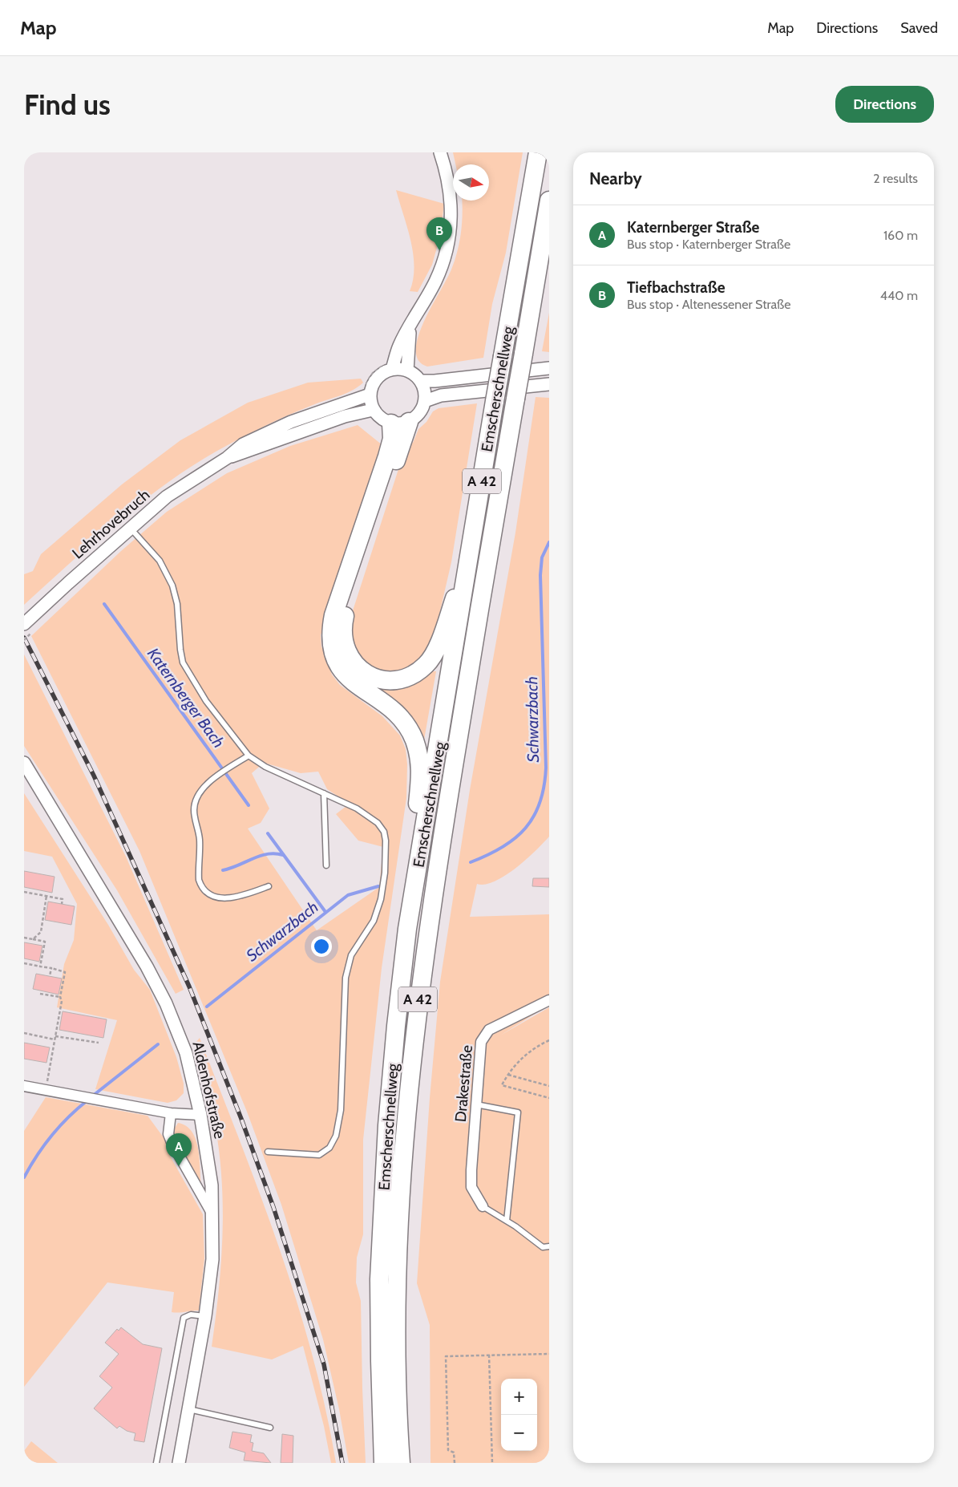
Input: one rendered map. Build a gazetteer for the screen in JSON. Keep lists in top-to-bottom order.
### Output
{
  "streets": {
    "highway": ["Emscherschnellweg", "A 42"],
    "street": ["Lehrhovebruch", "Drakestraße", "Aldenhofstraße"]
  },
  "water": ["Katernberger Bach", "Schwarzbach"],
  "north": "right",
  "page": {
    "header": "Map",
    "nav": ["Map", "Directions", "Saved"],
    "buttons": "Directions",
    "title": "Find us",
    "heading": ["Nearby", "2 results"],
    "list": [
      {
        "mark": "A",
        "name": "Katernberger Straße",
        "note": "Bus stop · Katernberger Straße",
        "value": "160 m"
      },
      {
        "mark": "B",
        "name": "Tiefbachstraße",
        "note": "Bus stop · Altenessener Straße",
        "value": "440 m"
      }
    ],
    "pins": ["B", "A"],
    "map_buttons": ["+", "−"]
  }
}
